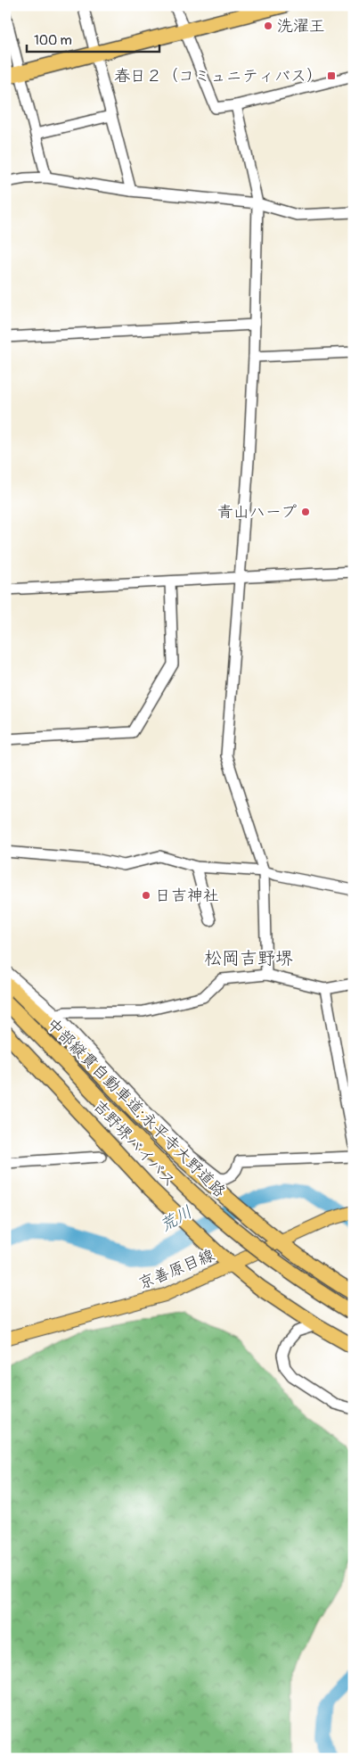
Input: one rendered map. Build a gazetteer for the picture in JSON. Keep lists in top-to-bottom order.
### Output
{
  "streets": {
    "highway": ["中部縦貫自動車道;永平寺大野道路", "吉野堺バイパス"],
    "main road": ["京善原目線"]
  },
  "crossings": [
    ["吉野堺バイパス", "京善原目線"]
  ],
  "districts": ["松岡吉野堺"],
  "water": ["荒川"],
  "places": {
    "other": ["洗濯王", "青山ハープ", "日吉神社"],
    "transit": ["春日２（コミュニティバス）"]
  },
  "scale_bar": "100 m"
}
